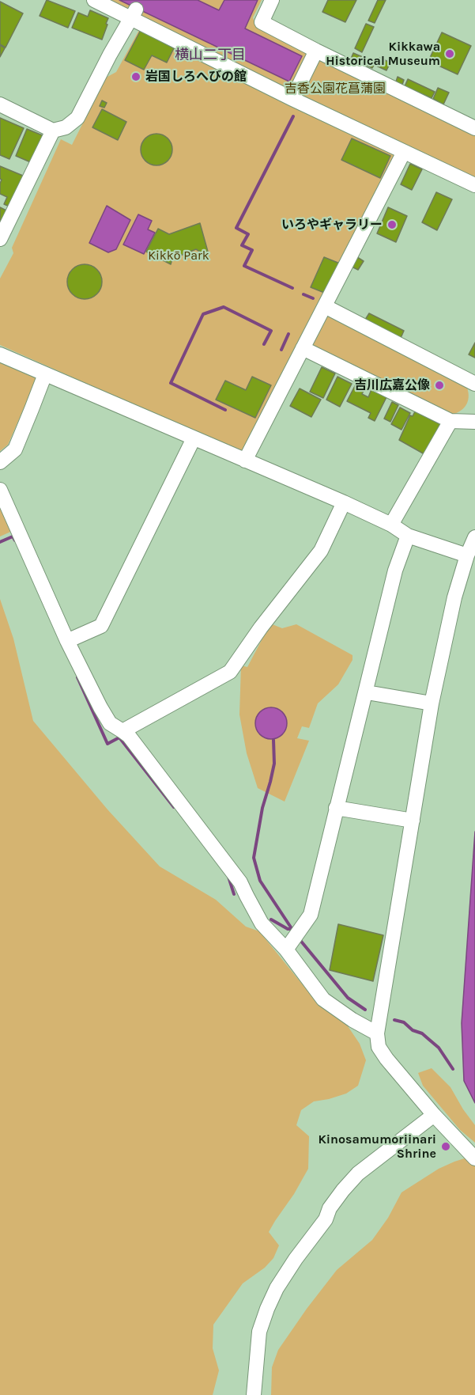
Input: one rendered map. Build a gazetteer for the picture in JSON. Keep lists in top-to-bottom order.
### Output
{
  "districts": ["横山二丁目"],
  "parks": ["吉香公園花菖蒲園", "Kikkō Park"],
  "places": [
    "Kikkawa Historical Museum",
    "岩国しろへびの館",
    "いろやギャラリー",
    "吉川広嘉公像",
    "Kinosamumoriinari Shrine"
  ]
}
